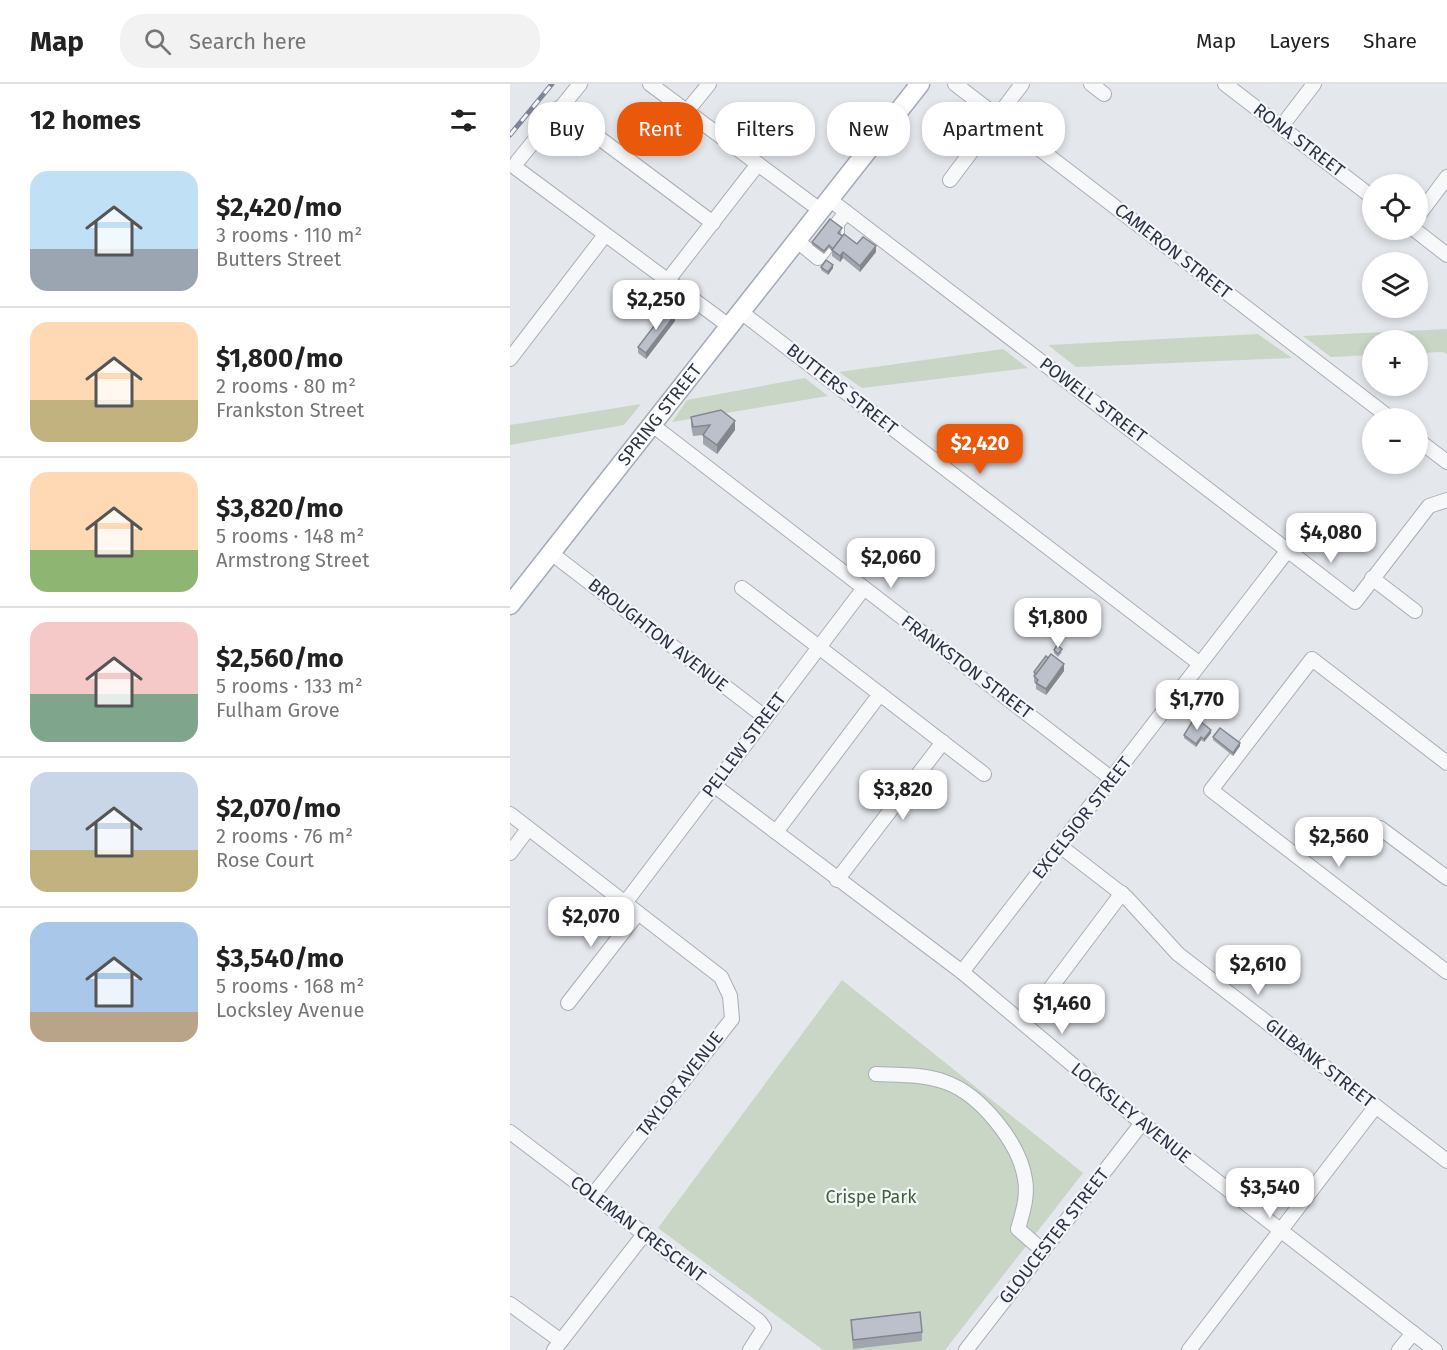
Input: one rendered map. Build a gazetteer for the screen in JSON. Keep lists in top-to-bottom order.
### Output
{
  "streets": {
    "main road": ["SPRING STREET"],
    "street": [
      "RONA STREET",
      "CAMERON STREET",
      "BUTTERS STREET",
      "POWELL STREET",
      "BROUGHTON AVENUE",
      "FRANKSTON STREET",
      "PELLEW STREET",
      "EXCELSIOR STREET",
      "GILBANK STREET",
      "TAYLOR AVENUE",
      "LOCKSLEY AVENUE",
      "COLEMAN CRESCENT",
      "GLOUCESTER STREET"
    ]
  },
  "crossings": [
    ["BUTTERS STREET", "SPRING STREET"],
    ["BUTTERS STREET", "EXCELSIOR STREET"],
    ["POWELL STREET", "SPRING STREET"],
    ["POWELL STREET", "EXCELSIOR STREET"],
    ["SPRING STREET", "BROUGHTON AVENUE"],
    ["SPRING STREET", "FRANKSTON STREET"],
    ["BROUGHTON AVENUE", "PELLEW STREET"],
    ["FRANKSTON STREET", "PELLEW STREET"],
    ["FRANKSTON STREET", "EXCELSIOR STREET"],
    ["PELLEW STREET", "TAYLOR AVENUE"],
    ["PELLEW STREET", "LOCKSLEY AVENUE"],
    ["EXCELSIOR STREET", "GILBANK STREET"],
    ["EXCELSIOR STREET", "LOCKSLEY AVENUE"],
    ["TAYLOR AVENUE", "COLEMAN CRESCENT"],
    ["LOCKSLEY AVENUE", "GLOUCESTER STREET"]
  ],
  "parks": ["Crispe Park"],
  "page": {
    "header": "Map",
    "search": "Search here",
    "nav": ["Map", "Layers", "Share"],
    "heading": "12 homes",
    "chip": [
      "Buy",
      "Rent",
      "Filters",
      "New",
      "Apartment"
    ],
    "list": [
      {
        "name": "$2,420/mo",
        "note": "3 rooms · 110 m² · Butters Street"
      },
      {
        "name": "$1,800/mo",
        "note": "2 rooms · 80 m² · Frankston Street"
      },
      {
        "name": "$3,820/mo",
        "note": "5 rooms · 148 m² · Armstrong Street"
      },
      {
        "name": "$2,560/mo",
        "note": "5 rooms · 133 m² · Fulham Grove"
      },
      {
        "name": "$2,070/mo",
        "note": "2 rooms · 76 m² · Rose Court"
      },
      {
        "name": "$3,540/mo",
        "note": "5 rooms · 168 m² · Locksley Avenue"
      }
    ],
    "map_buttons": ["+", "−"],
    "price": [
      "$2,250",
      "$2,420",
      "$4,080",
      "$2,060",
      "$1,800",
      "$1,770",
      "$3,820",
      "$2,560",
      "$2,070",
      "$2,610",
      "$1,460",
      "$3,540"
    ]
  }
}
